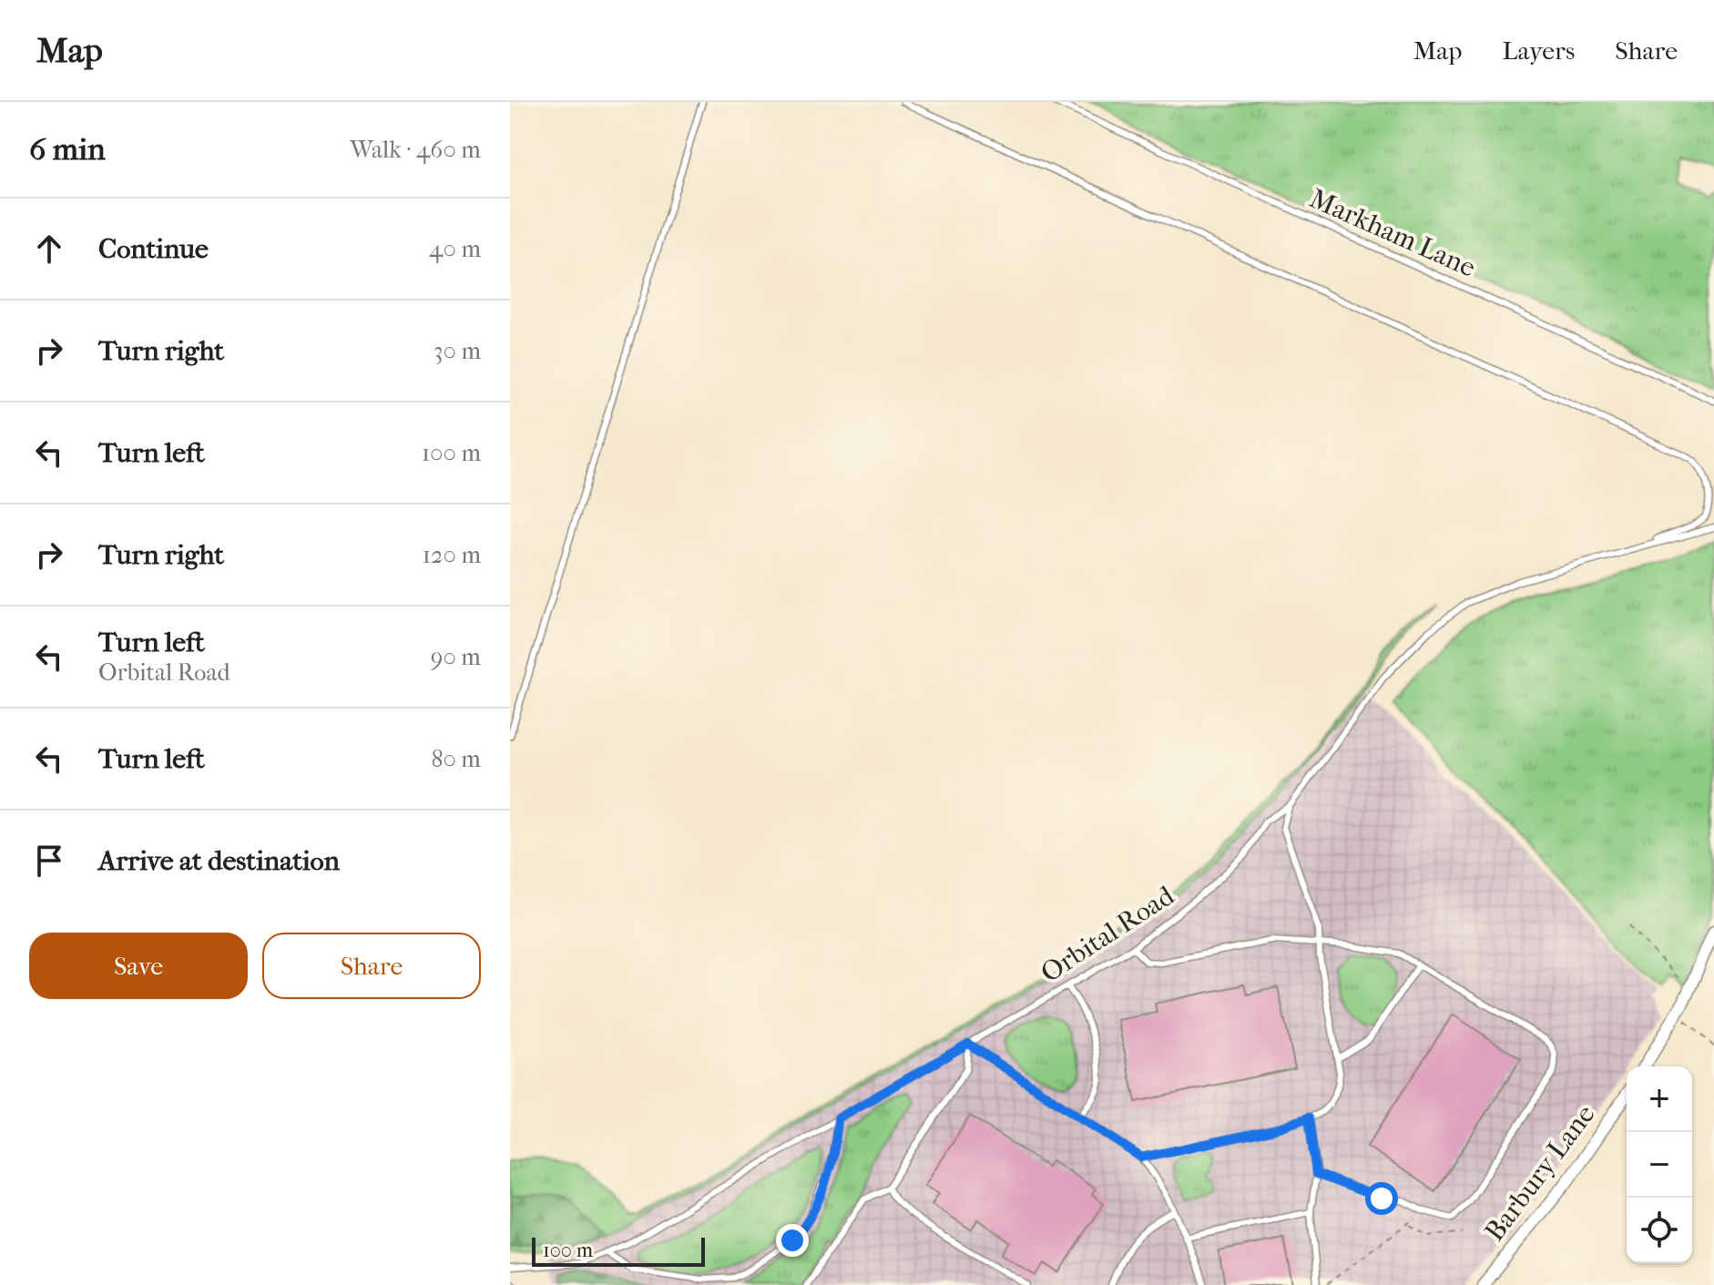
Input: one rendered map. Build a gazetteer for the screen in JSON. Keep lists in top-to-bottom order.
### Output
{
  "streets": {
    "street": ["Barbury Lane"],
    "lane": ["Markham Lane", "Orbital Road"]
  },
  "scale_bar": "100 m",
  "page": {
    "header": "Map",
    "nav": ["Map", "Layers", "Share"],
    "heading": ["6 min", "Walk · 460 m"],
    "list": [
      ["Continue", "40 m"],
      ["Turn right", "30 m"],
      ["Turn left", "100 m"],
      ["Turn right", "120 m"],
      ["Turn left", "Orbital Road", "90 m"],
      ["Turn left", "80 m"],
      "Arrive at destination"
    ],
    "buttons": ["Save", "Share"],
    "map_buttons": ["+", "−"],
    "scale": "100 m"
  }
}
